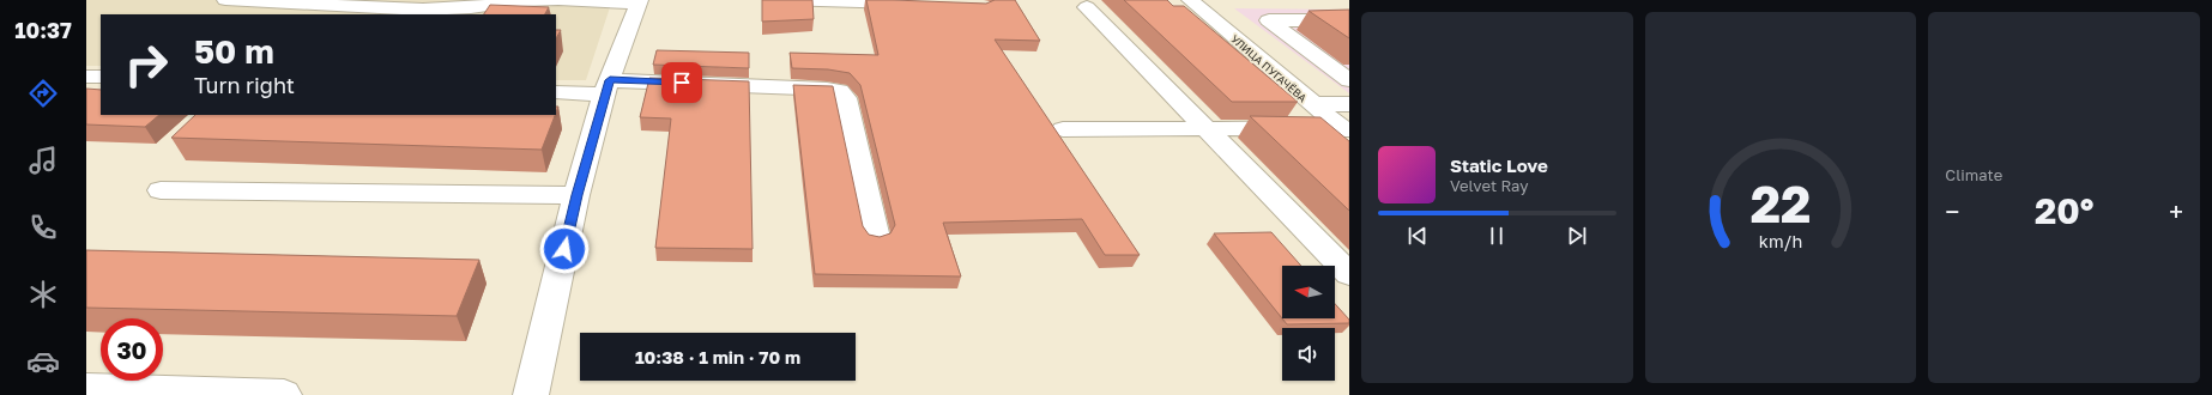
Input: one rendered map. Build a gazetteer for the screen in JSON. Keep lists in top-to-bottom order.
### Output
{
  "streets": {
    "street": ["УЛИЦА ПУГАЧЁВА"]
  },
  "north": "left",
  "page": {
    "tabs": "10:37",
    "tile": "Climate",
    "turn": ["50 m", "Turn right"],
    "song": ["Static Love", "Velvet Ray"],
    "heat": ["−", "20°", "+"],
    "limit": "30",
    "trip": "10:38 · 1 min · 70 m",
    "gauge": ["22", "km/h"]
  }
}
